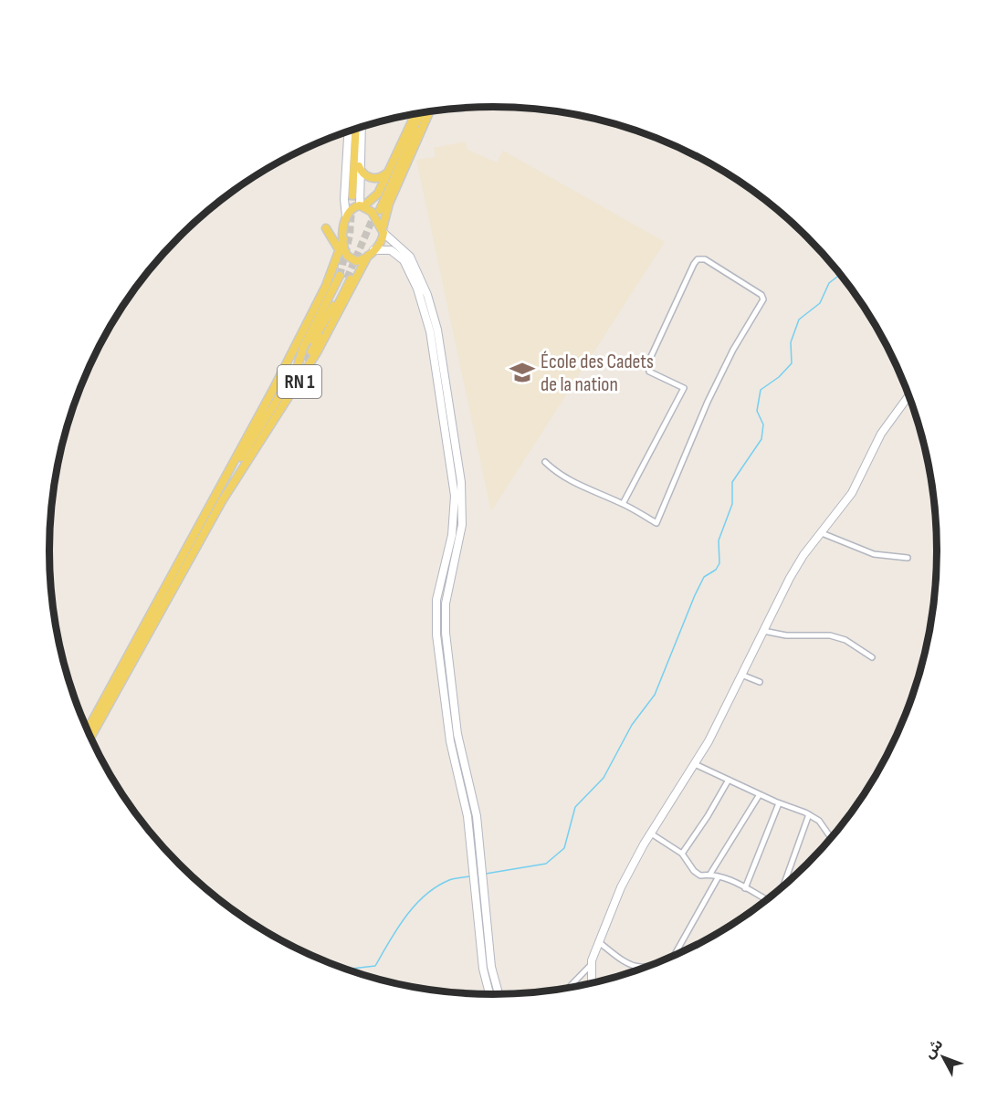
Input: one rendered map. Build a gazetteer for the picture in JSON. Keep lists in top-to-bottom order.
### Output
{
  "streets": {
    "main road": ["RN 1"]
  },
  "places": {
    "school or university": ["École des Cadets de la nation"]
  },
  "north": "top left"
}
